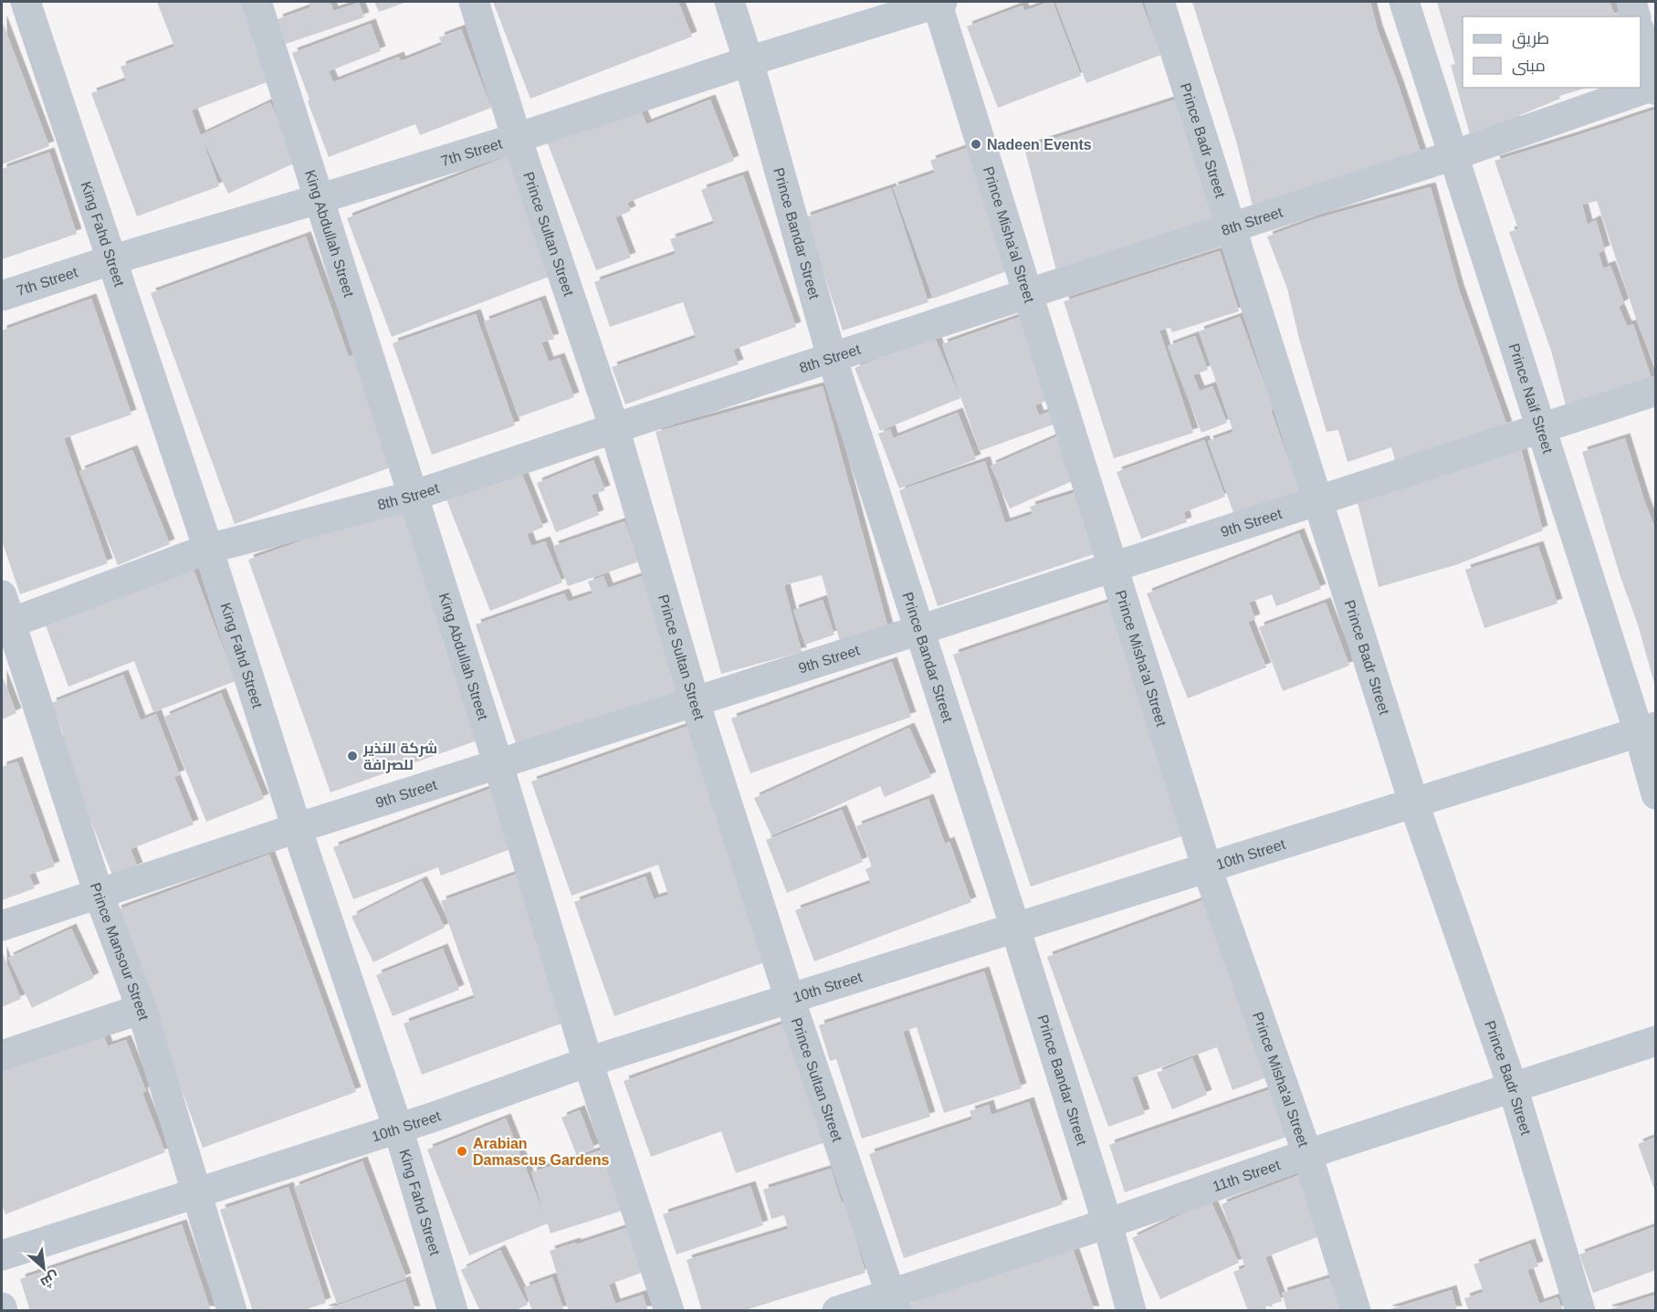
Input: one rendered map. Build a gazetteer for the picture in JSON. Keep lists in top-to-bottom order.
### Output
{
  "streets": {
    "street": [
      "Prince Badr Street",
      "7th Street",
      "8th Street",
      "King Abdullah Street",
      "Prince Bandar Street",
      "King Fahd Street",
      "Prince Sultan Street",
      "Prince Misha'al Street",
      "Prince Naif Street",
      "9th Street",
      "10th Street",
      "Prince Mansour Street",
      "11th Street"
    ]
  },
  "crossings": [
    ["Prince Badr Street", "8th Street"],
    ["Prince Badr Street", "9th Street"],
    ["Prince Badr Street", "10th Street"],
    ["Prince Badr Street", "11th Street"],
    ["7th Street", "King Abdullah Street"],
    ["7th Street", "Prince Bandar Street"],
    ["7th Street", "King Fahd Street"],
    ["7th Street", "Prince Sultan Street"],
    ["7th Street", "Prince Misha'al Street"],
    ["8th Street", "King Abdullah Street"],
    ["8th Street", "Prince Bandar Street"],
    ["8th Street", "King Fahd Street"],
    ["8th Street", "Prince Sultan Street"],
    ["8th Street", "Prince Misha'al Street"],
    ["8th Street", "Prince Naif Street"],
    ["8th Street", "Prince Mansour Street"],
    ["King Abdullah Street", "9th Street"],
    ["King Abdullah Street", "10th Street"],
    ["Prince Bandar Street", "9th Street"],
    ["Prince Bandar Street", "10th Street"],
    ["Prince Bandar Street", "11th Street"],
    ["King Fahd Street", "9th Street"],
    ["King Fahd Street", "10th Street"],
    ["Prince Sultan Street", "9th Street"],
    ["Prince Sultan Street", "10th Street"],
    ["Prince Sultan Street", "11th Street"],
    ["Prince Misha'al Street", "9th Street"],
    ["Prince Misha'al Street", "10th Street"],
    ["Prince Misha'al Street", "11th Street"],
    ["Prince Naif Street", "9th Street"],
    ["Prince Naif Street", "10th Street"],
    ["9th Street", "Prince Mansour Street"],
    ["10th Street", "Prince Mansour Street"]
  ],
  "places": ["Nadeen Events", "شركة النذير للصرافة", "Arabian Damascus Gardens"],
  "legend": ["طريق", "مبنى"],
  "north": "bottom right"
}
